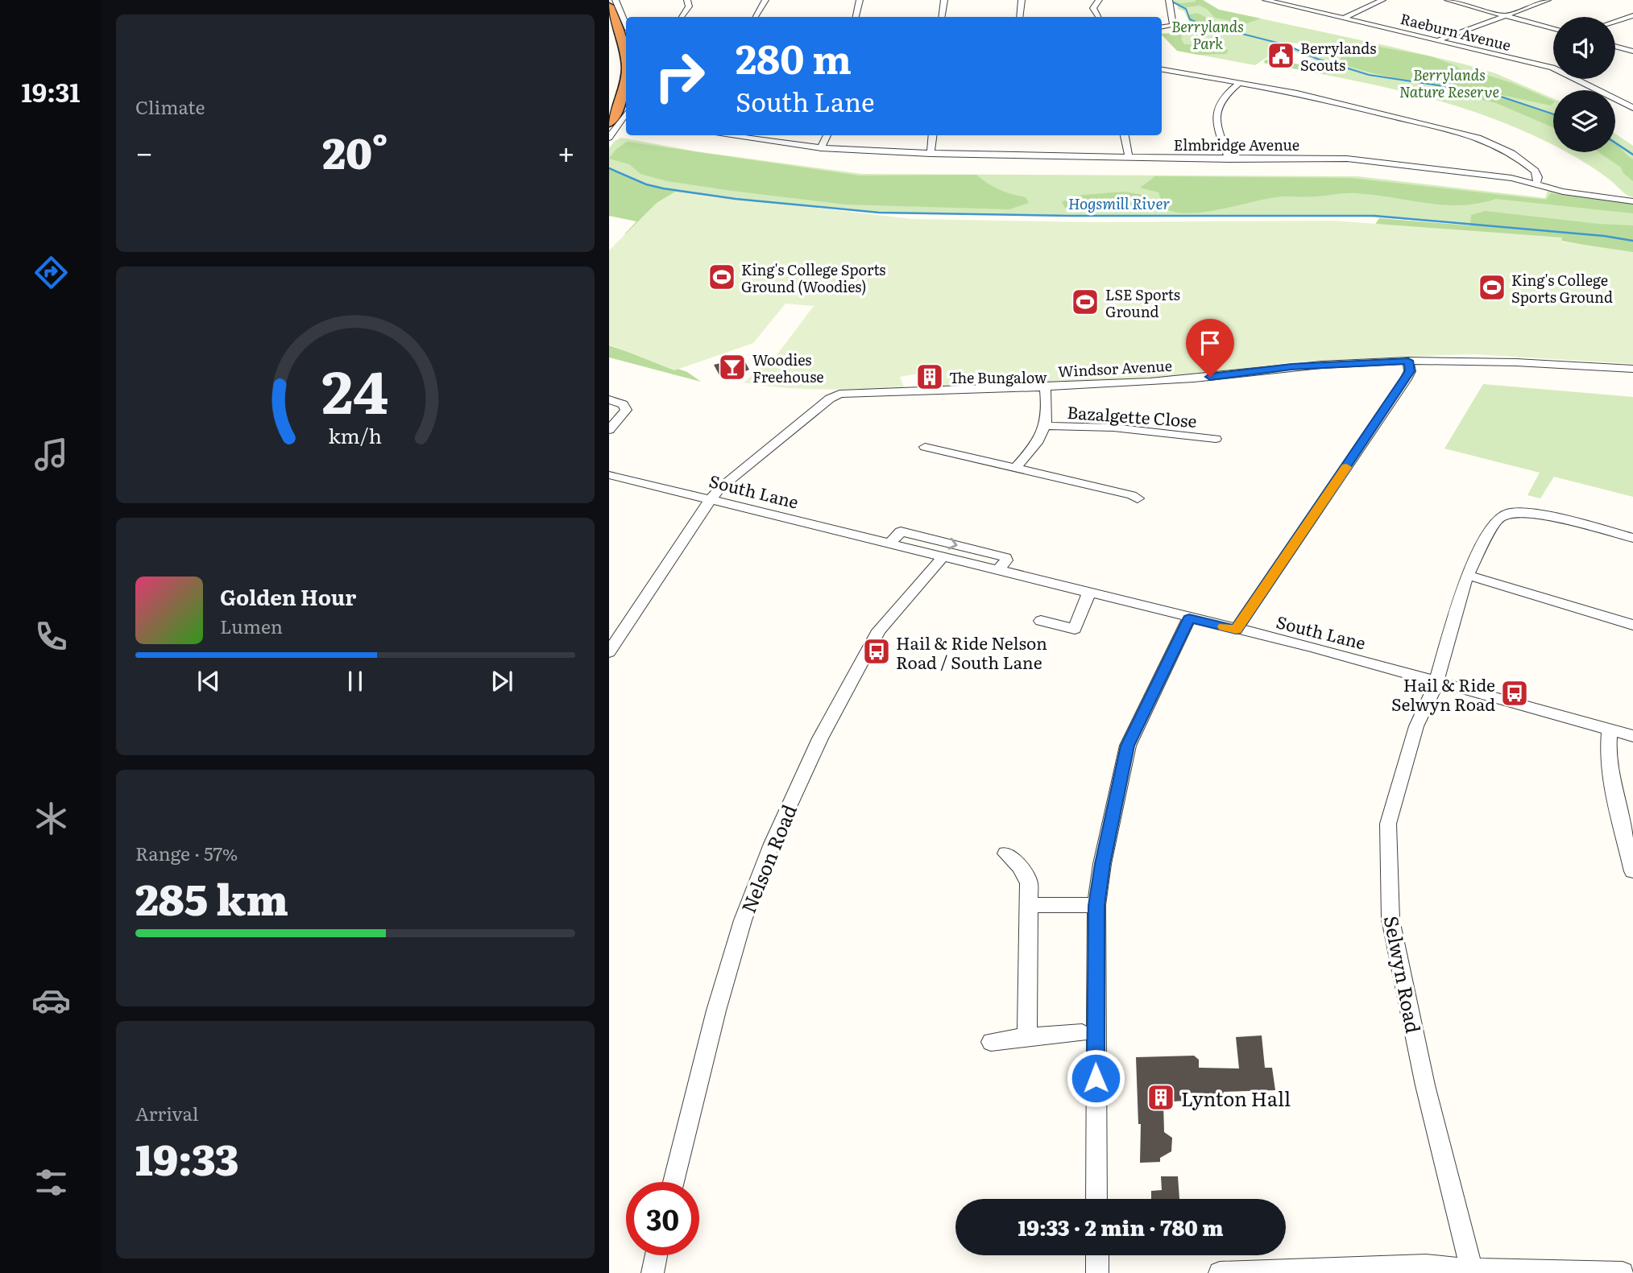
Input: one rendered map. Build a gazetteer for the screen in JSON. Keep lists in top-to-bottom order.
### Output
{
  "streets": {
    "street": [
      "Raeburn Avenue",
      "Elmbridge Avenue",
      "Windsor Avenue",
      "Bazalgette Close",
      "South Lane",
      "Nelson Road",
      "Selwyn Road"
    ]
  },
  "crossings": [
    ["Windsor Avenue", "South Lane"],
    ["South Lane", "Nelson Road"],
    ["South Lane", "Selwyn Road"]
  ],
  "water": ["Hogsmill River"],
  "parks": ["Berrylands Park", "Berrylands Nature Reserve"],
  "places": {
    "public building": ["Berrylands Scouts"],
    "sports": ["King's College Sports Ground (Woodies)", "King's College Sports Ground", "LSE Sports Ground"],
    "bar": ["Woodies Freehouse"],
    "building": ["The Bungalow", "Lynton Hall"],
    "bus stop": ["Hail & Ride Nelson Road / South Lane", "Hail & Ride Selwyn Road"]
  },
  "page": {
    "tabs": "19:31",
    "tile": [
      "Climate",
      ["Range · 57%", "285 km"],
      ["Arrival", "19:33"]
    ],
    "turn": ["280 m", "South Lane"],
    "heat": ["−", "20°", "+"],
    "song": ["Golden Hour", "Lumen"],
    "limit": "30",
    "trip": "19:33 · 2 min · 780 m",
    "gauge": ["24", "km/h"]
  }
}
